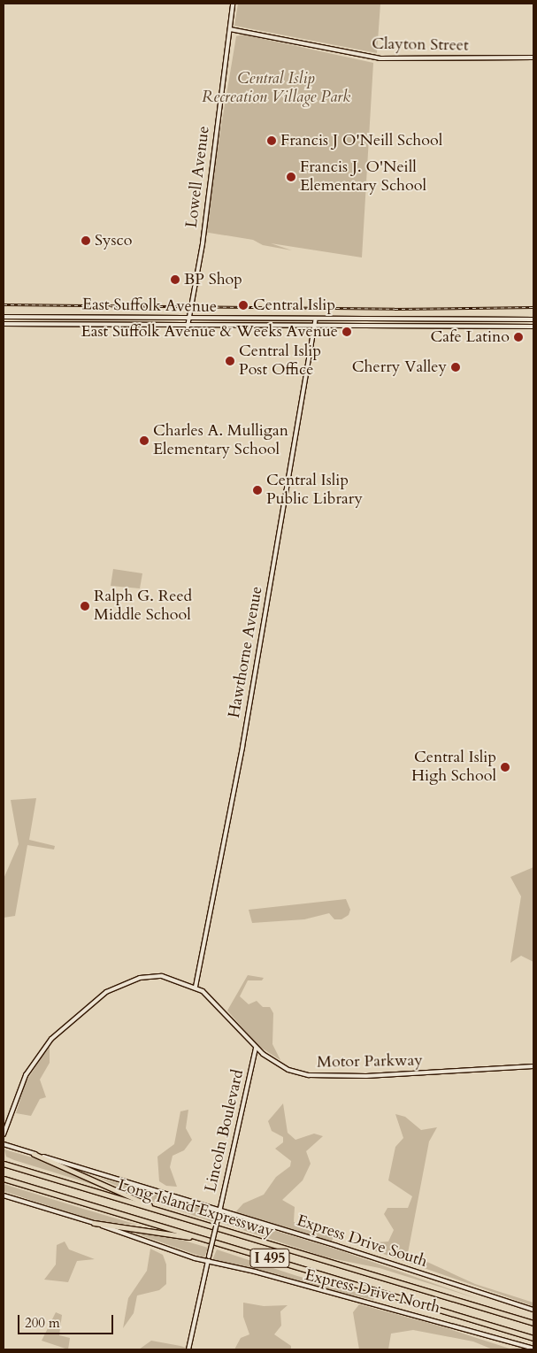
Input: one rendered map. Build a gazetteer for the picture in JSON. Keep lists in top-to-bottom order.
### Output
{
  "streets": {
    "highway": ["Long Island Expressway", "I 495"],
    "main road": [
      "Clayton Street",
      "Lowell Avenue",
      "East Suffolk Avenue",
      "Hawthorne Avenue",
      "Motor Parkway",
      "Lincoln Boulevard",
      "Express Drive South",
      "Express Drive North"
    ]
  },
  "crossings": [
    ["Clayton Street", "Lowell Avenue"],
    ["Lowell Avenue", "East Suffolk Avenue"],
    ["East Suffolk Avenue", "Hawthorne Avenue"],
    ["Hawthorne Avenue", "Motor Parkway"],
    ["Motor Parkway", "Lincoln Boulevard"],
    ["Lincoln Boulevard", "Express Drive South"],
    ["Lincoln Boulevard", "Express Drive North"]
  ],
  "parks": ["Central Islip Recreation Village Park"],
  "places": [
    "Francis J O'Neill School",
    "Francis J. O'Neill Elementary School",
    "Sysco",
    "BP Shop",
    "Central Islip",
    "East Suffolk Avenue & Weeks Avenue",
    "Cafe Latino",
    "Central Islip Post Office",
    "Cherry Valley",
    "Charles A. Mulligan Elementary School",
    "Central Islip Public Library",
    "Ralph G. Reed Middle School",
    "Central Islip High School"
  ],
  "scale_bar": "200 m"
}
